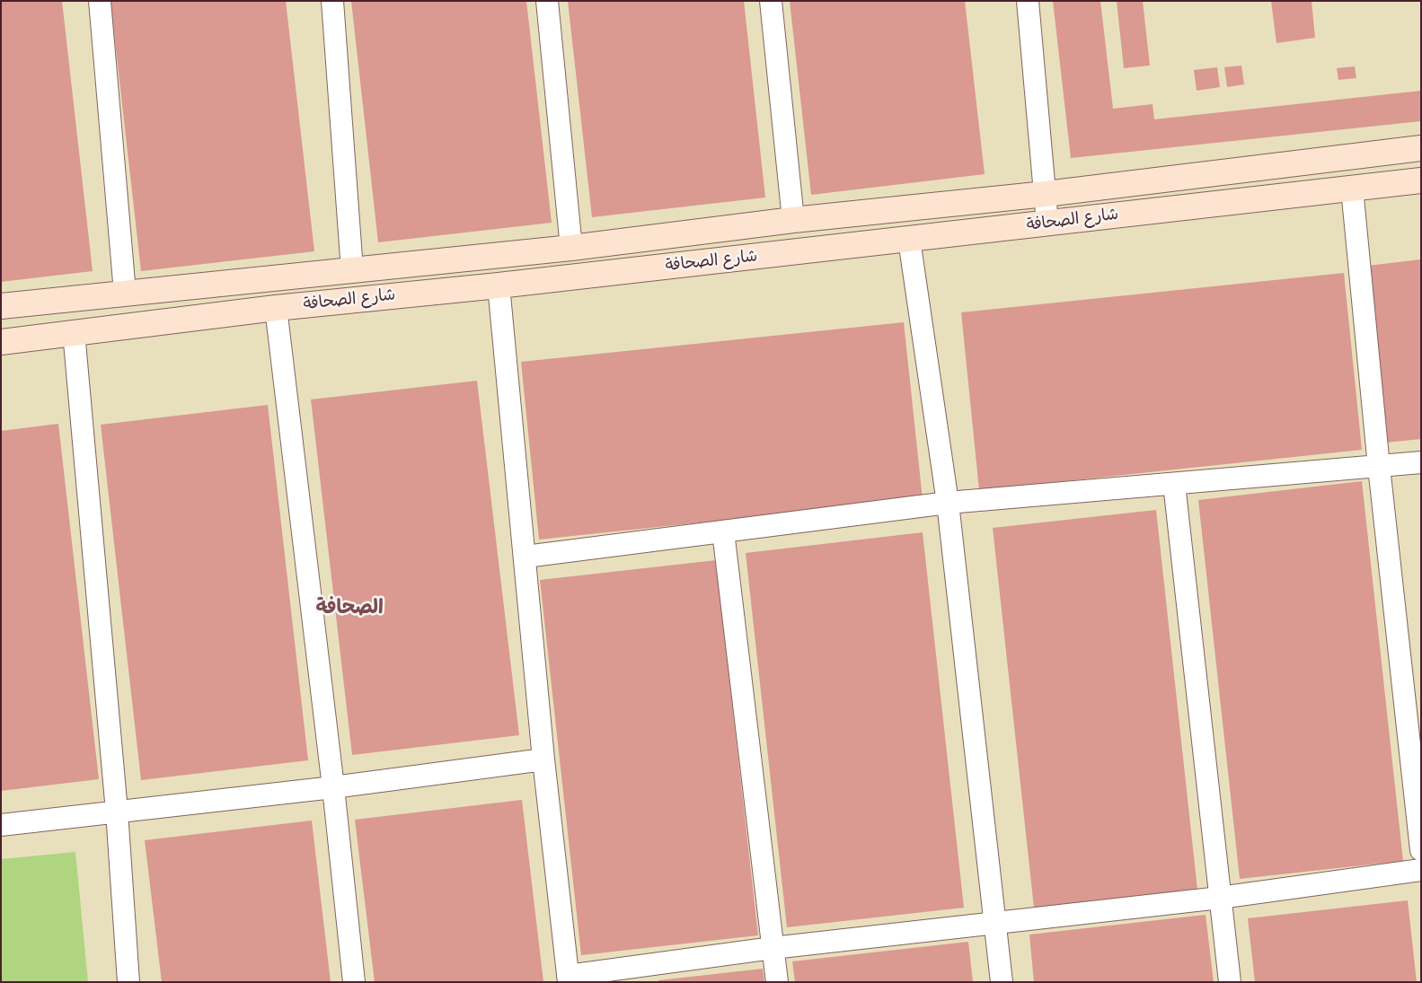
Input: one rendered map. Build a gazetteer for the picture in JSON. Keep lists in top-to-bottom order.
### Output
{
  "streets": {
    "main road": ["شارع الصحافة"]
  },
  "districts": ["الصحافة"]
}
